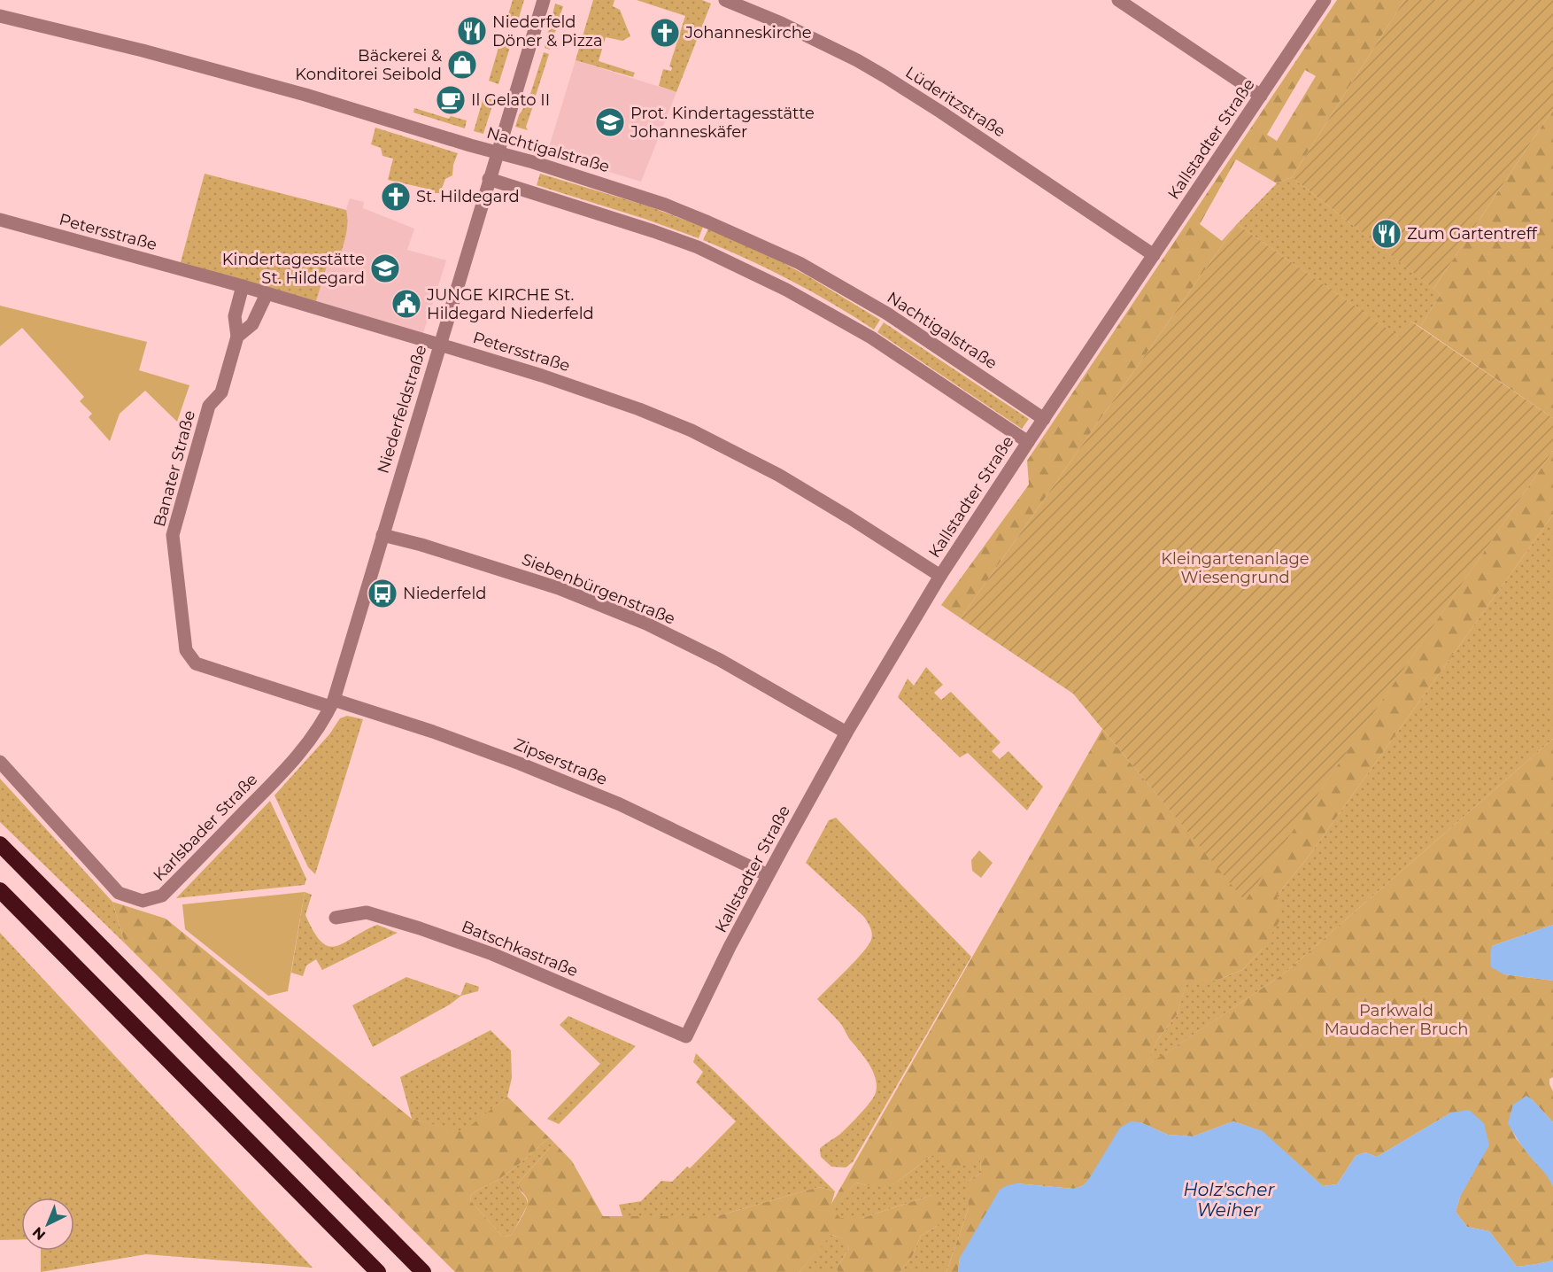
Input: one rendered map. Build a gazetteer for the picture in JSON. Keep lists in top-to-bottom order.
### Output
{
  "streets": {
    "street": [
      "Lüderitzstraße",
      "Kallstadter Straße",
      "Nachtigalstraße",
      "Petersstraße",
      "Niederfeldstraße",
      "Banater Straße",
      "Siebenbürgenstraße",
      "Zipserstraße",
      "Karlsbader Straße",
      "Batschkastraße"
    ]
  },
  "crossings": [
    ["Lüderitzstraße", "Kallstadter Straße"],
    ["Kallstadter Straße", "Nachtigalstraße"],
    ["Kallstadter Straße", "Petersstraße"],
    ["Kallstadter Straße", "Siebenbürgenstraße"],
    ["Kallstadter Straße", "Zipserstraße"],
    ["Kallstadter Straße", "Batschkastraße"],
    ["Nachtigalstraße", "Niederfeldstraße"],
    ["Petersstraße", "Niederfeldstraße"],
    ["Petersstraße", "Banater Straße"],
    ["Niederfeldstraße", "Banater Straße"],
    ["Niederfeldstraße", "Siebenbürgenstraße"],
    ["Niederfeldstraße", "Zipserstraße"],
    ["Niederfeldstraße", "Karlsbader Straße"],
    ["Banater Straße", "Zipserstraße"],
    ["Banater Straße", "Karlsbader Straße"],
    ["Zipserstraße", "Karlsbader Straße"]
  ],
  "water": ["Holz'scher Weiher"],
  "parks": ["Kleingartenanlage Wiesengrund", "Parkwald Maudacher Bruch"],
  "places": {
    "restaurant": ["Niederfeld Döner & Pizza", "Zum Gartentreff"],
    "church": ["Johanneskirche", "St. Hildegard"],
    "shop": ["Bäckerei & Konditorei Seibold"],
    "cafe": ["Il Gelato II"],
    "school or university": ["Prot. Kindertagesstätte Johanneskäfer", "Kindertagesstätte St. Hildegard"],
    "public building": ["JUNGE KIRCHE St. Hildegard Niederfeld"],
    "bus stop": ["Niederfeld"]
  },
  "north": "bottom left"
}
